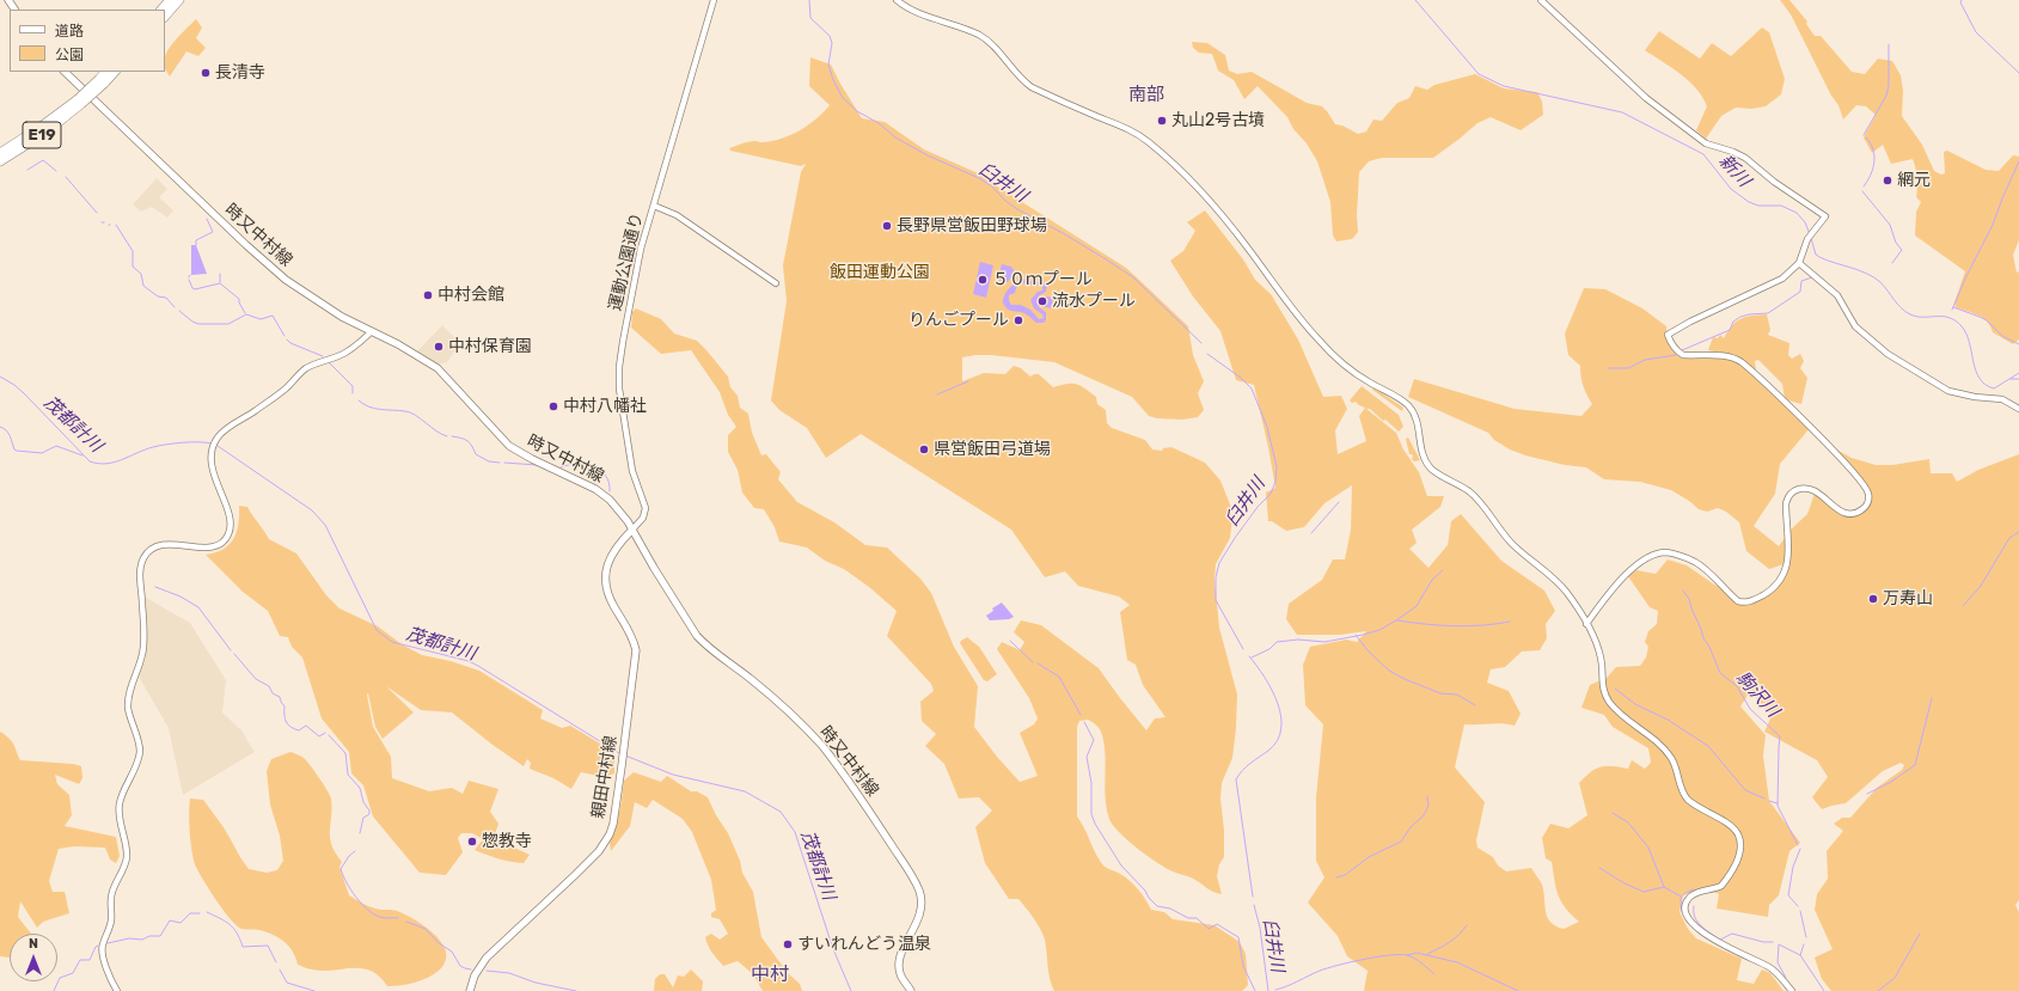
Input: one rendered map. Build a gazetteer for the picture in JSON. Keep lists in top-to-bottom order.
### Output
{
  "streets": {
    "highway": ["E19"],
    "main road": ["時又中村線", "親田中村線"],
    "street": ["運動公園通り"]
  },
  "crossings": [
    ["時又中村線", "運動公園通り"],
    ["時又中村線", "親田中村線"],
    ["運動公園通り", "親田中村線"]
  ],
  "districts": ["南部", "中村"],
  "water": [
    "新川",
    "臼井川",
    "茂都計川",
    "駒沢川"
  ],
  "parks": ["飯田運動公園"],
  "places": [
    "長清寺",
    "丸山2号古墳",
    "網元",
    "長野県営飯田野球場",
    "５０ｍプール",
    "中村会館",
    "流水プール",
    "りんごプール",
    "中村保育園",
    "中村八幡社",
    "県営飯田弓道場",
    "万寿山",
    "惣教寺",
    "すいれんどう温泉"
  ],
  "legend": ["道路", "公園"],
  "north": "top"
}
